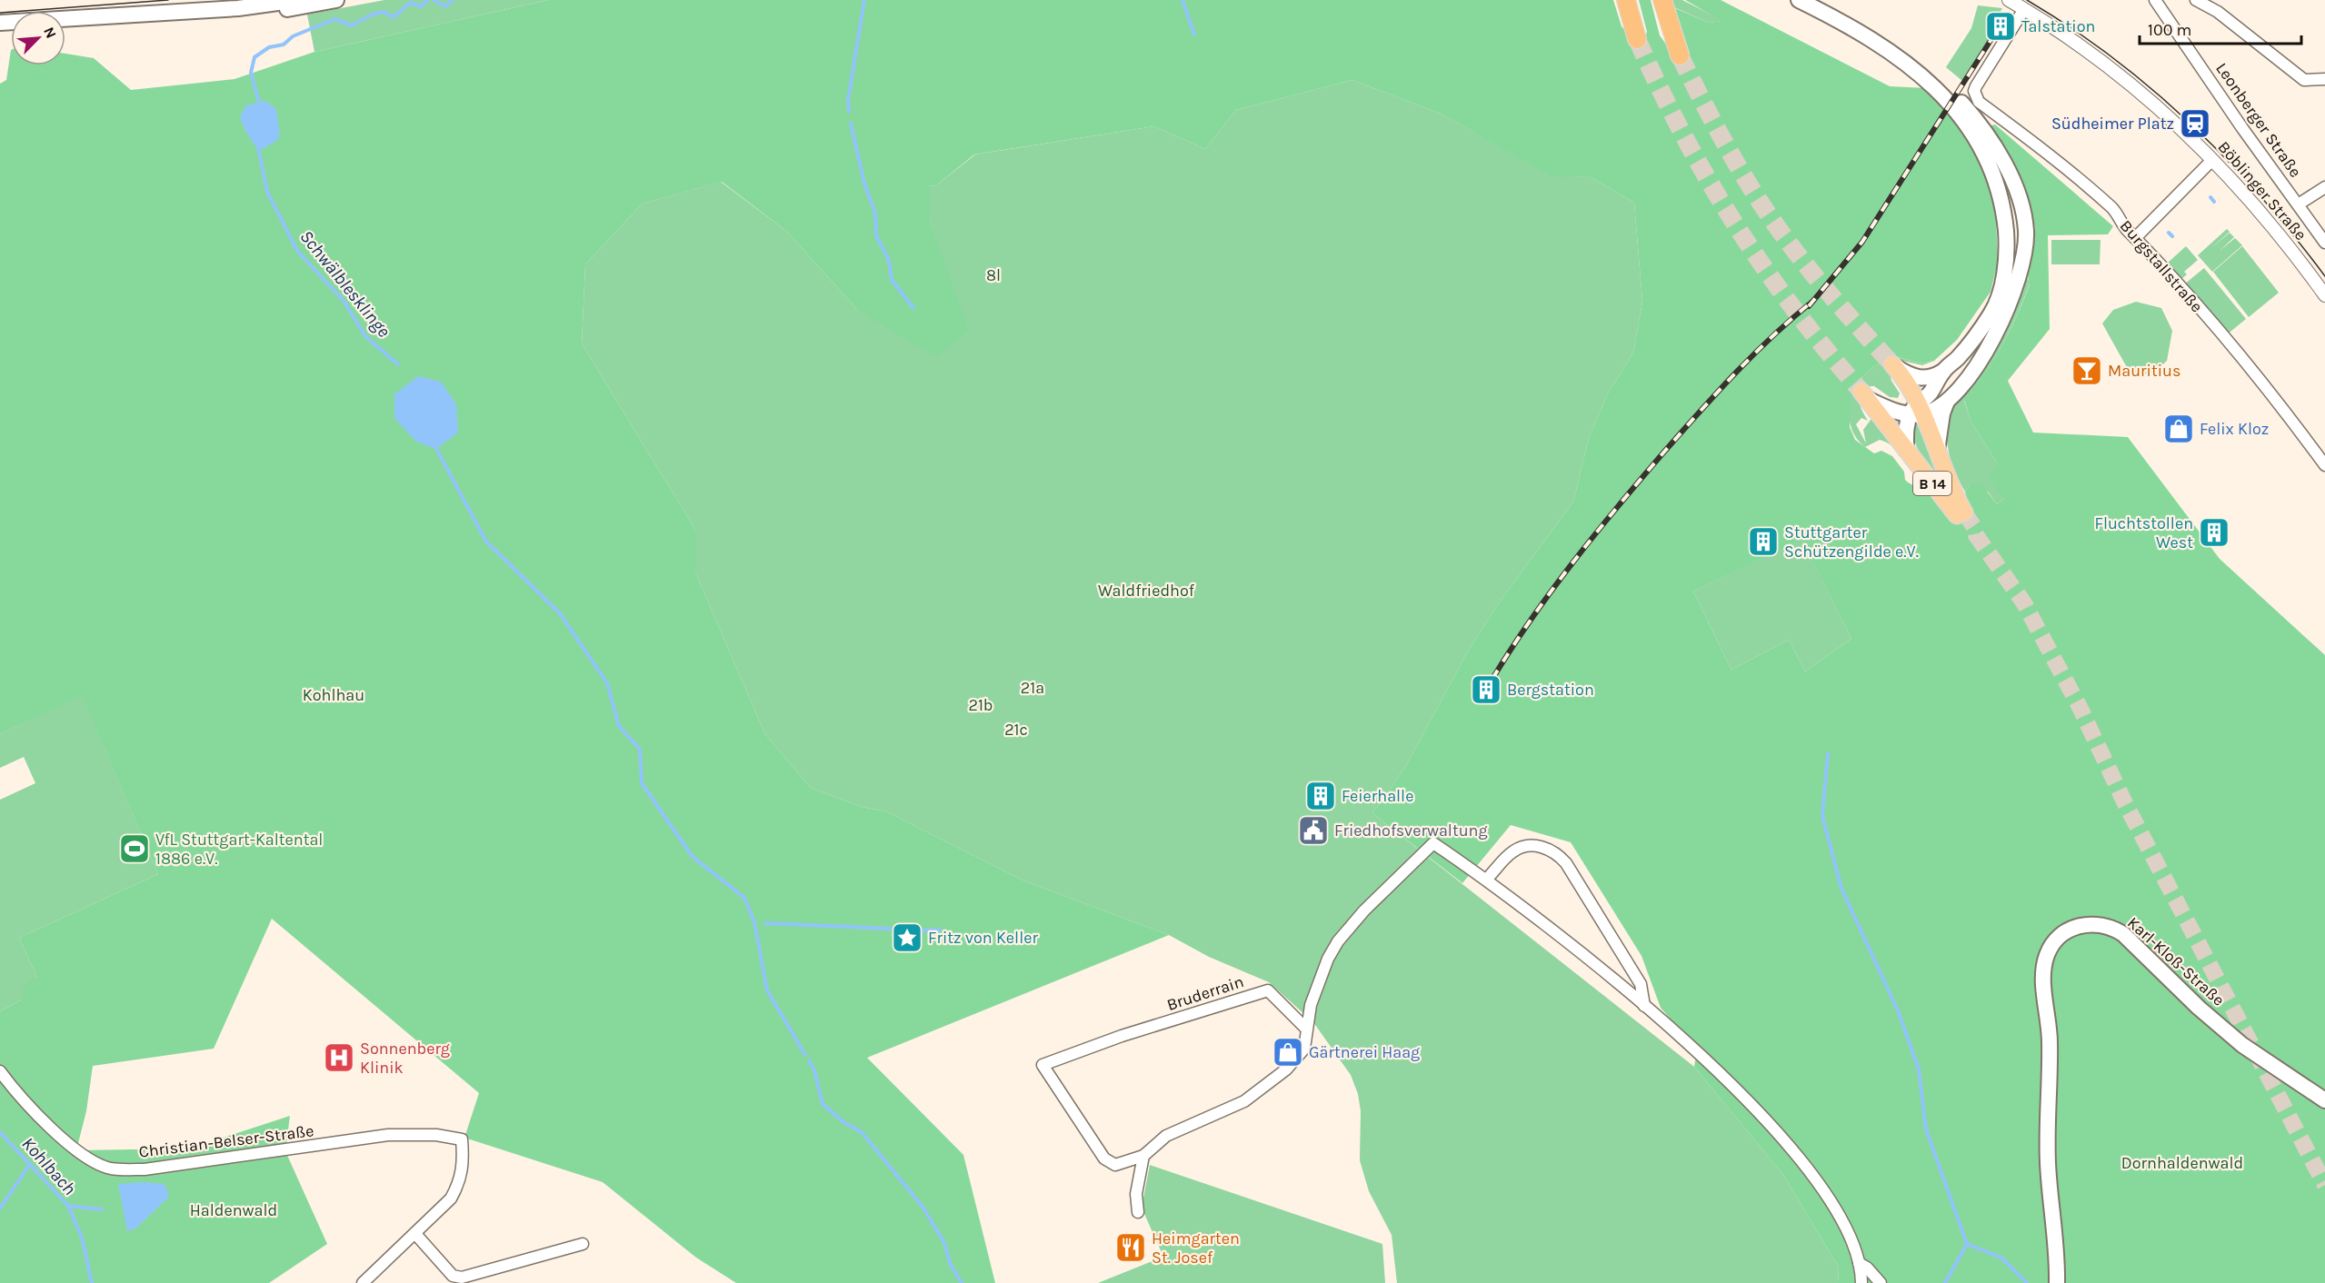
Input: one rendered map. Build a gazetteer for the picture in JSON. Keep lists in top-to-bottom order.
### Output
{
  "streets": {
    "main road": ["B 14", "Karl-Kloß-Straße"],
    "street": [
      "Leonberger Straße",
      "Böblinger Straße",
      "Burgstallstraße",
      "Bruderrain",
      "Christian-Belser-Straße"
    ]
  },
  "crossings": [
    ["Leonberger Straße", "Böblinger Straße"],
    ["Böblinger Straße", "Burgstallstraße"]
  ],
  "water": ["Schwälblesklinge", "Kohlbach"],
  "parks": [
    "8l",
    "Waldfriedhof",
    "21a",
    "Kohlhau",
    "21b",
    "21c",
    "Dornhaldenwald",
    "Haldenwald"
  ],
  "places": {
    "building": [
      "Talstation",
      "Fluchtstollen West",
      "Stuttgarter Schützengilde e.V.",
      "Bergstation",
      "Feierhalle"
    ],
    "station": ["Südheimer Platz"],
    "bar": ["Mauritius"],
    "shop": ["Felix Kloz", "Gärtnerei Haag"],
    "public building": ["Friedhofsverwaltung"],
    "sports": ["VfL Stuttgart-Kaltental 1886 e.V."],
    "place": ["Fritz von Keller"],
    "hospital": ["Sonnenberg Klinik"],
    "restaurant": ["Heimgarten St. Josef"]
  },
  "scale_bar": "100 m",
  "north": "top right"
}
